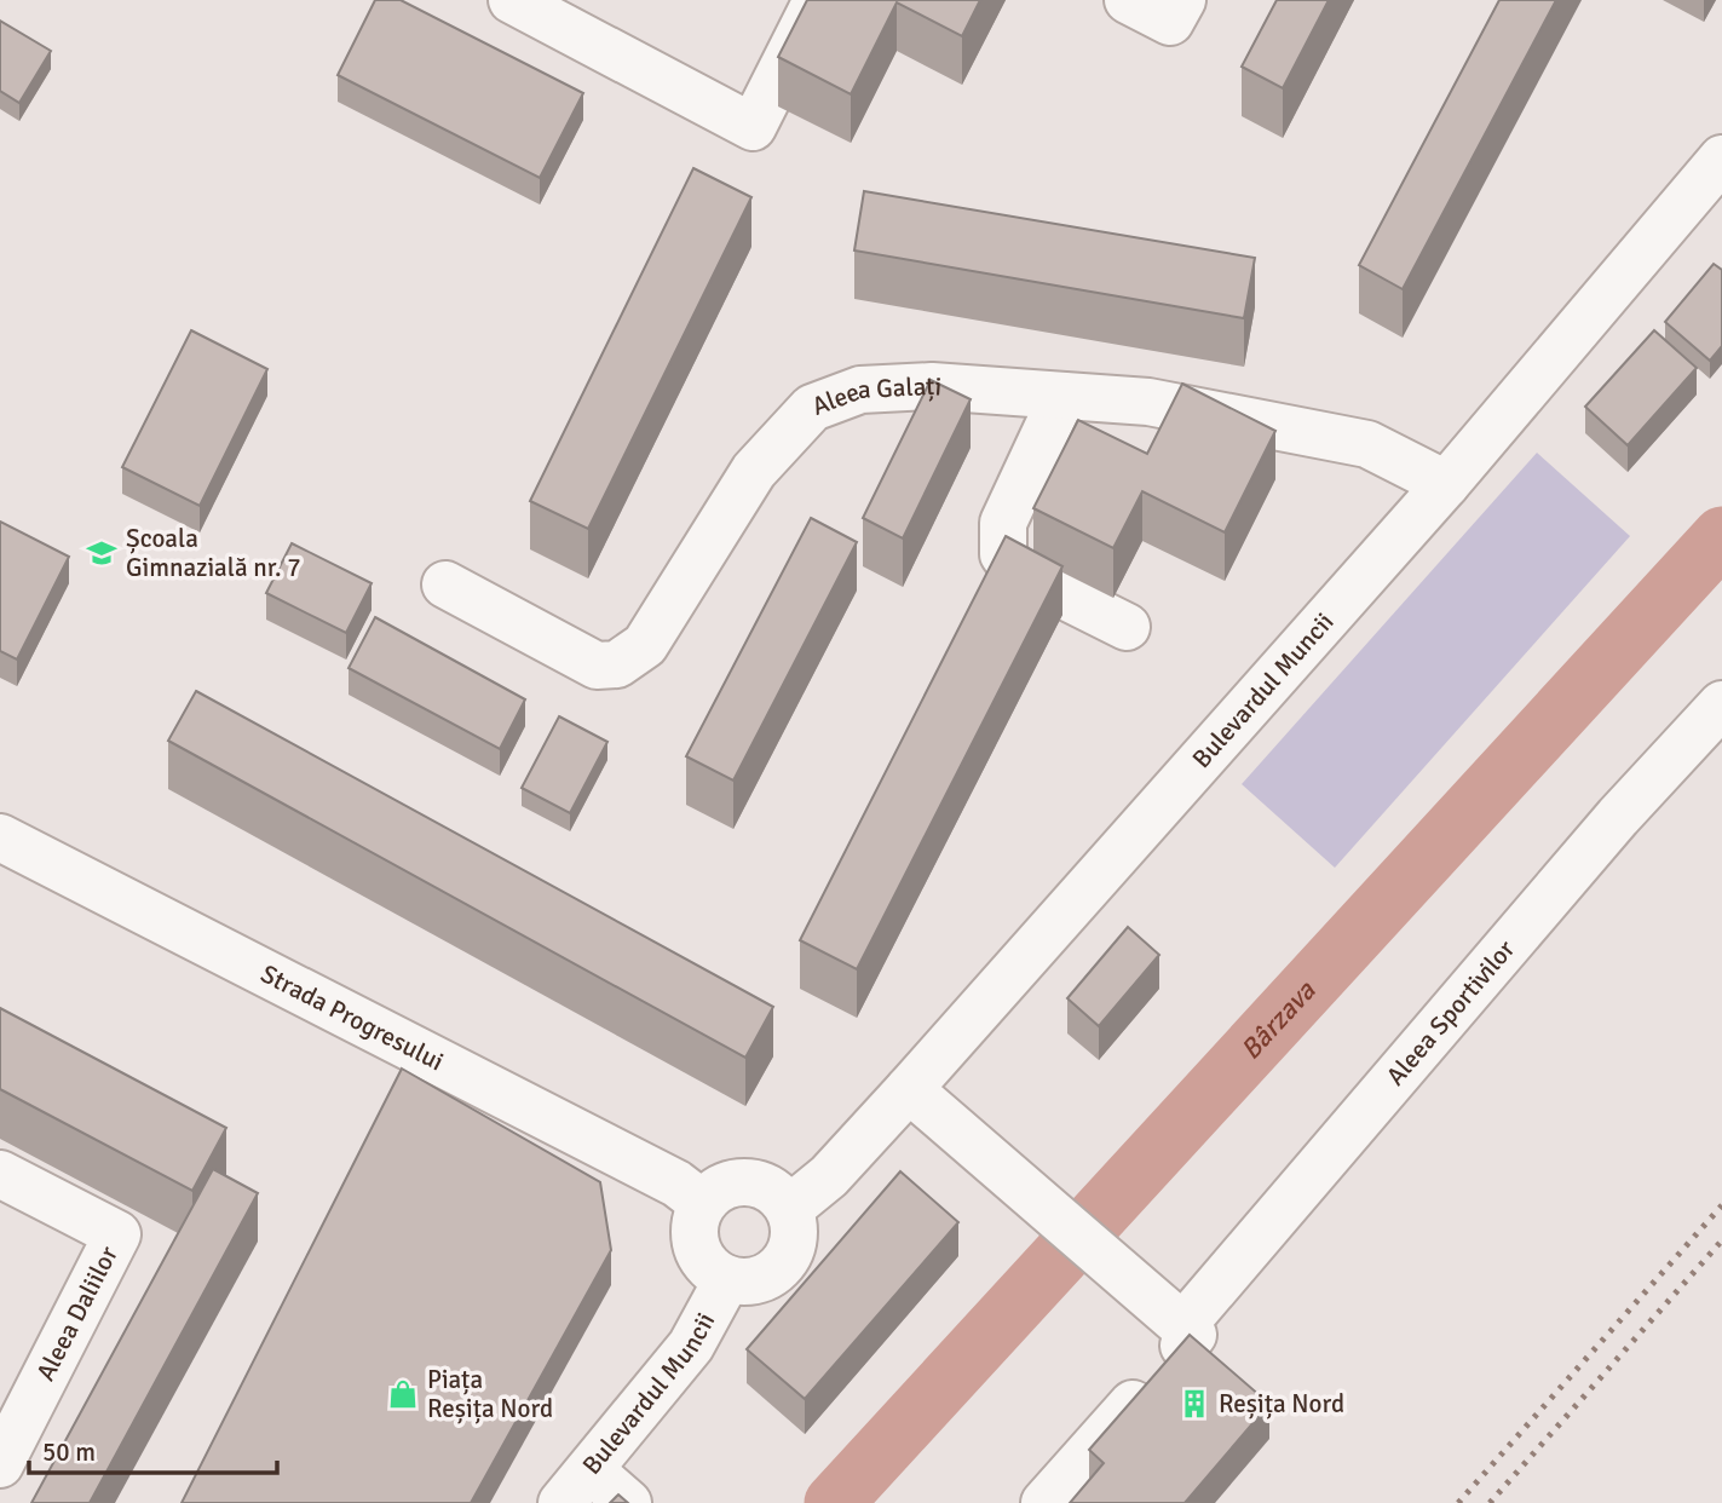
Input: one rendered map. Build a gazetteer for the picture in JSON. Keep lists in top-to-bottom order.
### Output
{
  "streets": {
    "street": [
      "Aleea Galați",
      "Bulevardul Muncii",
      "Aleea Sportivilor",
      "Strada Progresului",
      "Aleea Daliilor"
    ]
  },
  "crossings": [
    ["Aleea Galați", "Bulevardul Muncii"],
    ["Bulevardul Muncii", "Strada Progresului"]
  ],
  "water": ["Bârzava"],
  "places": {
    "school or university": ["Școala Gimnazială nr. 7"],
    "shop": ["Piața Reșița Nord"],
    "building": ["Reșița Nord"]
  },
  "scale_bar": "50 m"
}
